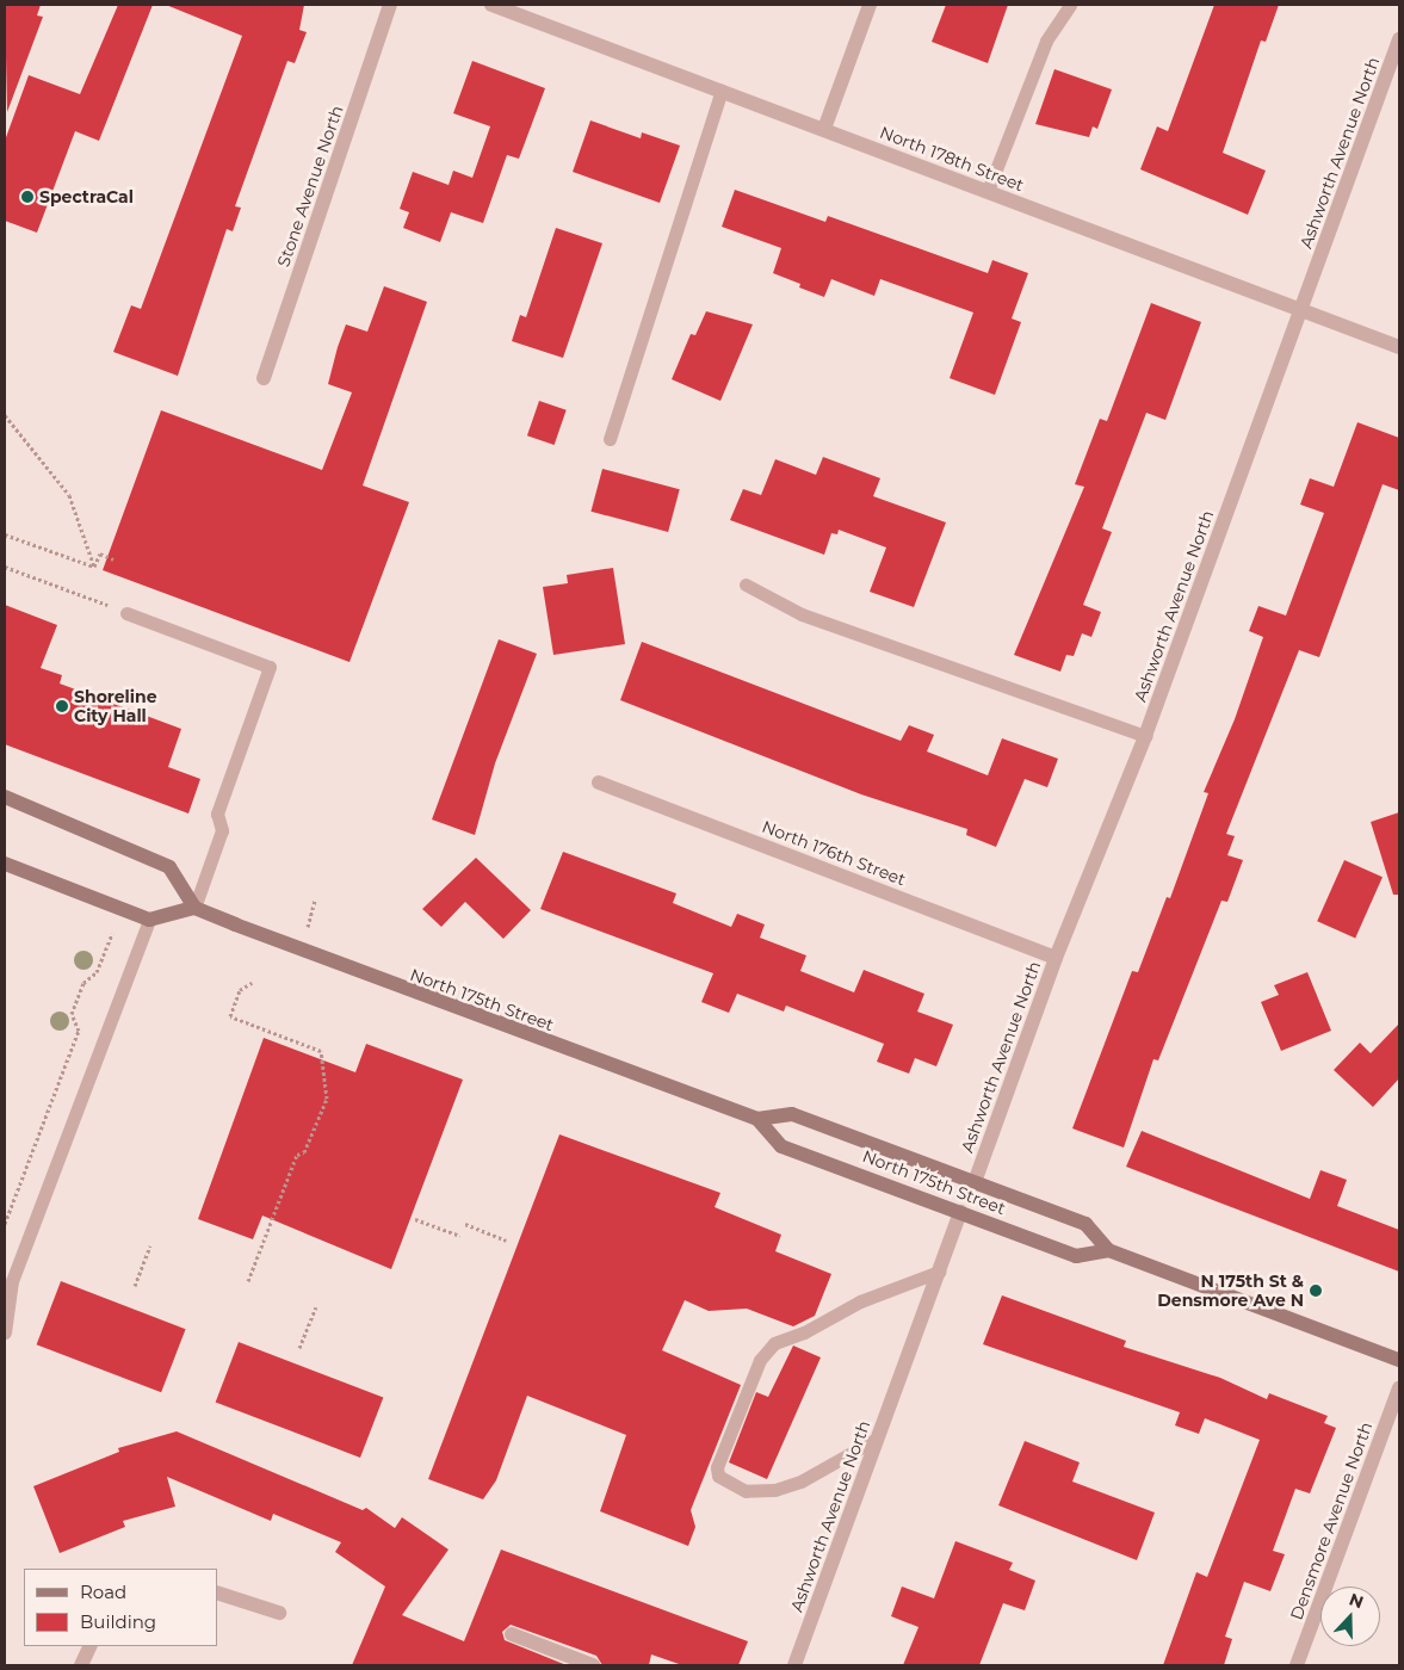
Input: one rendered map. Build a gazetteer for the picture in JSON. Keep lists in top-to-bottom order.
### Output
{
  "streets": {
    "main road": ["North 175th Street"],
    "street": [
      "Ashworth Avenue North",
      "North 178th Street",
      "Stone Avenue North",
      "North 176th Street",
      "Densmore Avenue North"
    ]
  },
  "crossings": [
    ["Ashworth Avenue North", "North 178th Street"],
    ["Ashworth Avenue North", "North 176th Street"],
    ["Ashworth Avenue North", "North 175th Street"]
  ],
  "places": ["SpectraCal", "Shoreline City Hall", "N 175th St & Densmore Ave N"],
  "legend": ["Road", "Building"],
  "north": "top"
}
